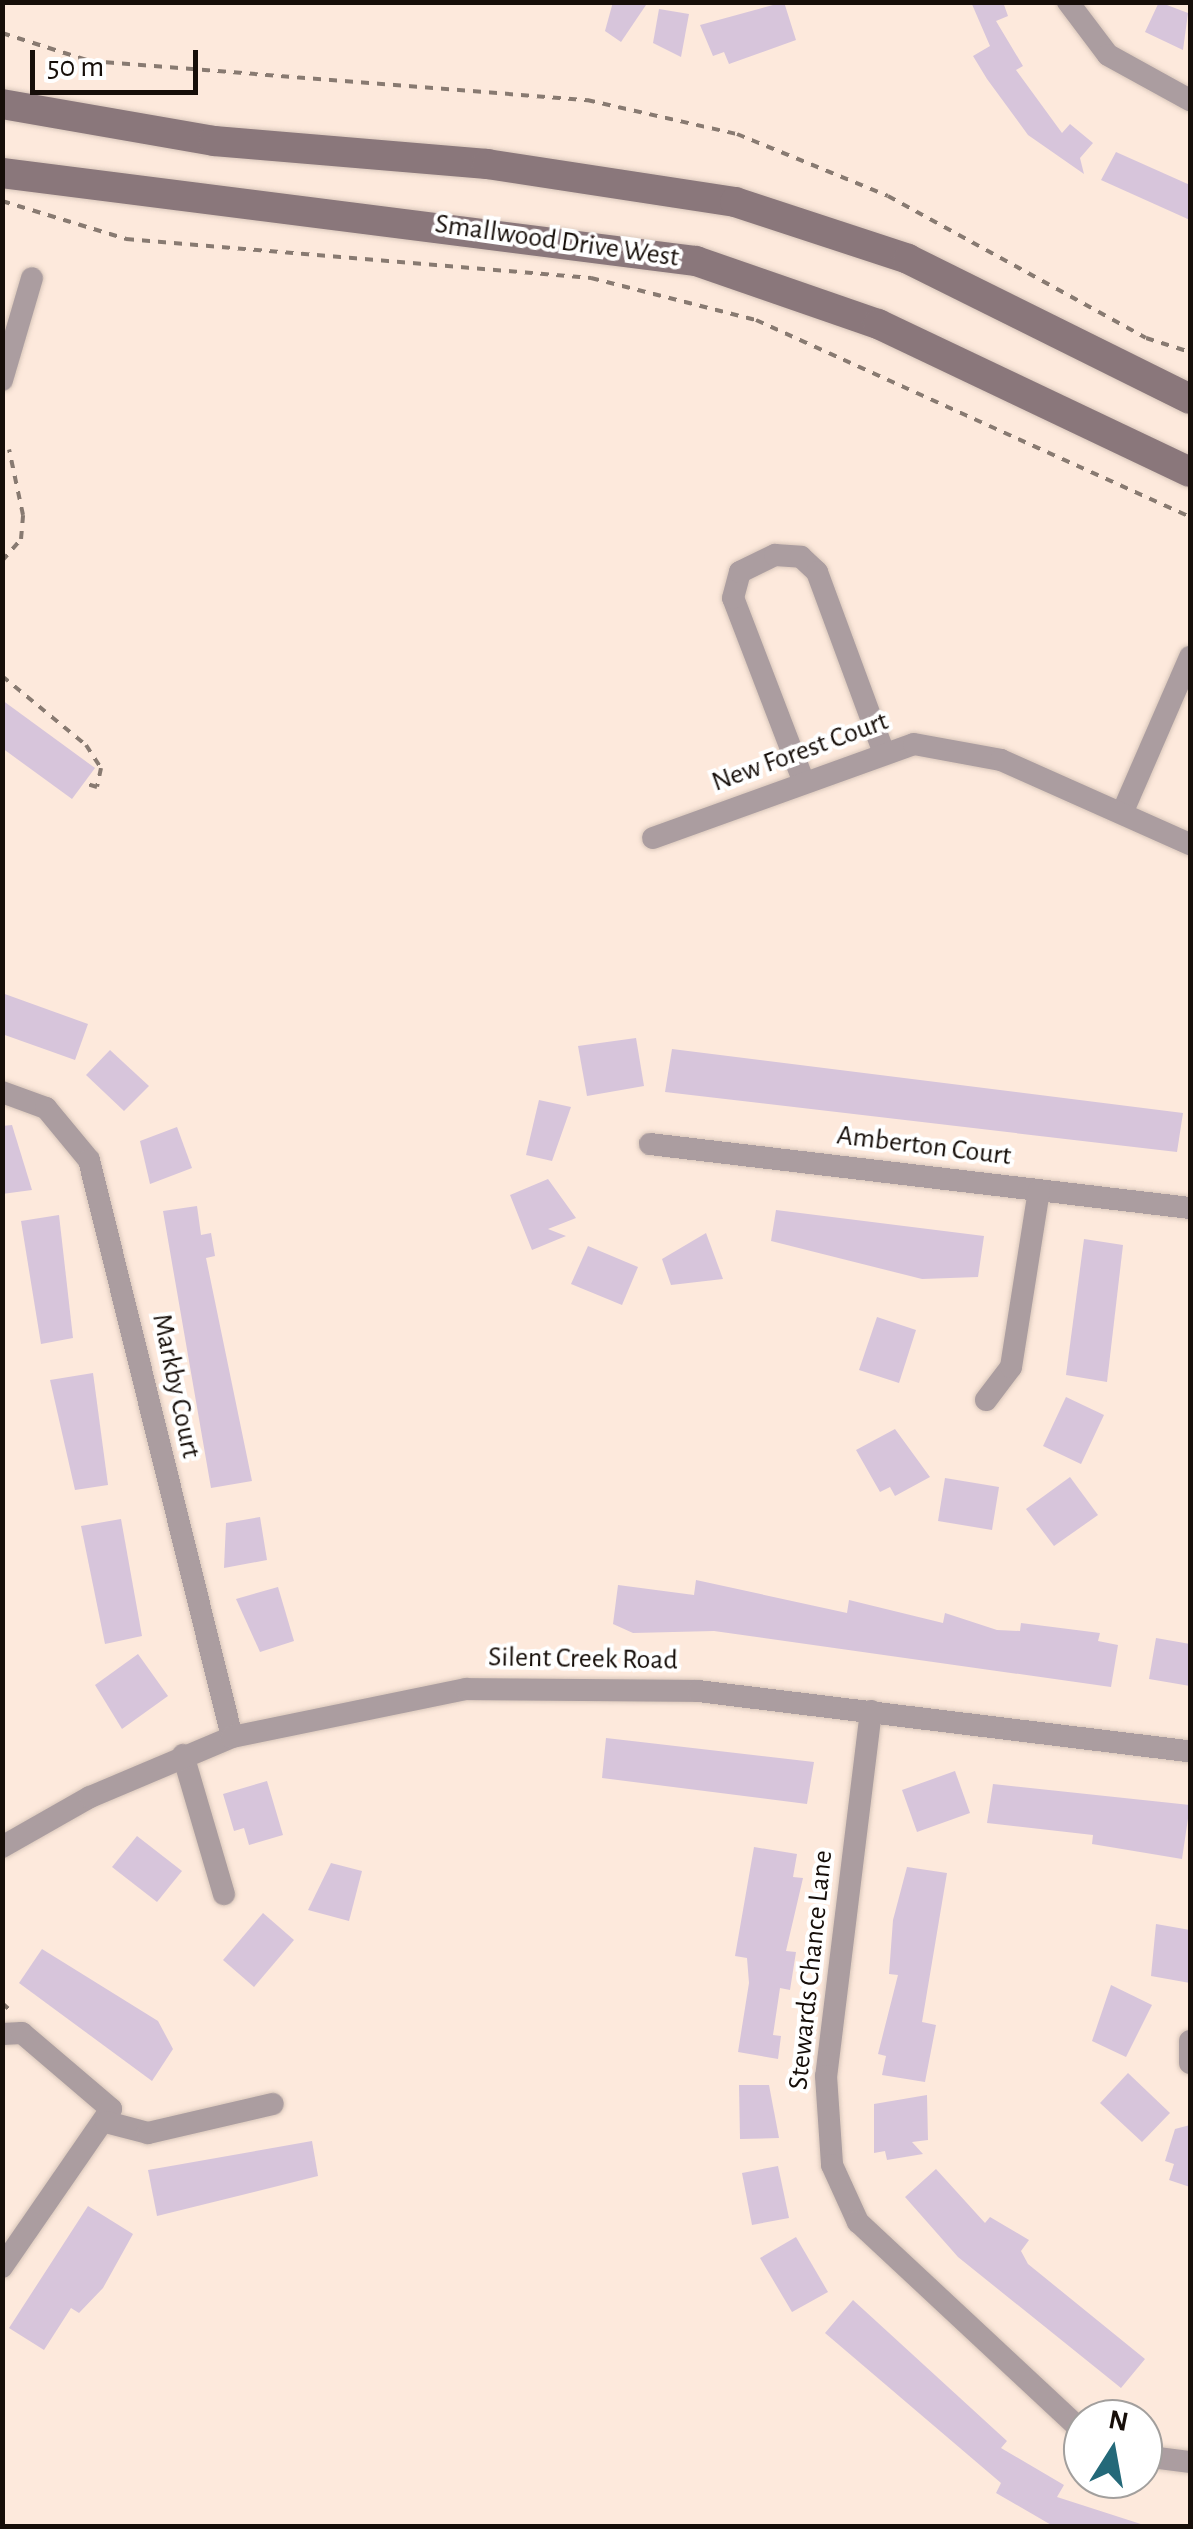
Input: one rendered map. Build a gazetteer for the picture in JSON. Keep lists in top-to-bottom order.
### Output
{
  "streets": {
    "street": [
      "Smallwood Drive West",
      "New Forest Court",
      "Amberton Court",
      "Markby Court",
      "Silent Creek Road",
      "Stewards Chance Lane"
    ]
  },
  "crossings": [
    ["Markby Court", "Silent Creek Road"],
    ["Silent Creek Road", "Stewards Chance Lane"]
  ],
  "scale_bar": "50 m",
  "north": "top"
}
